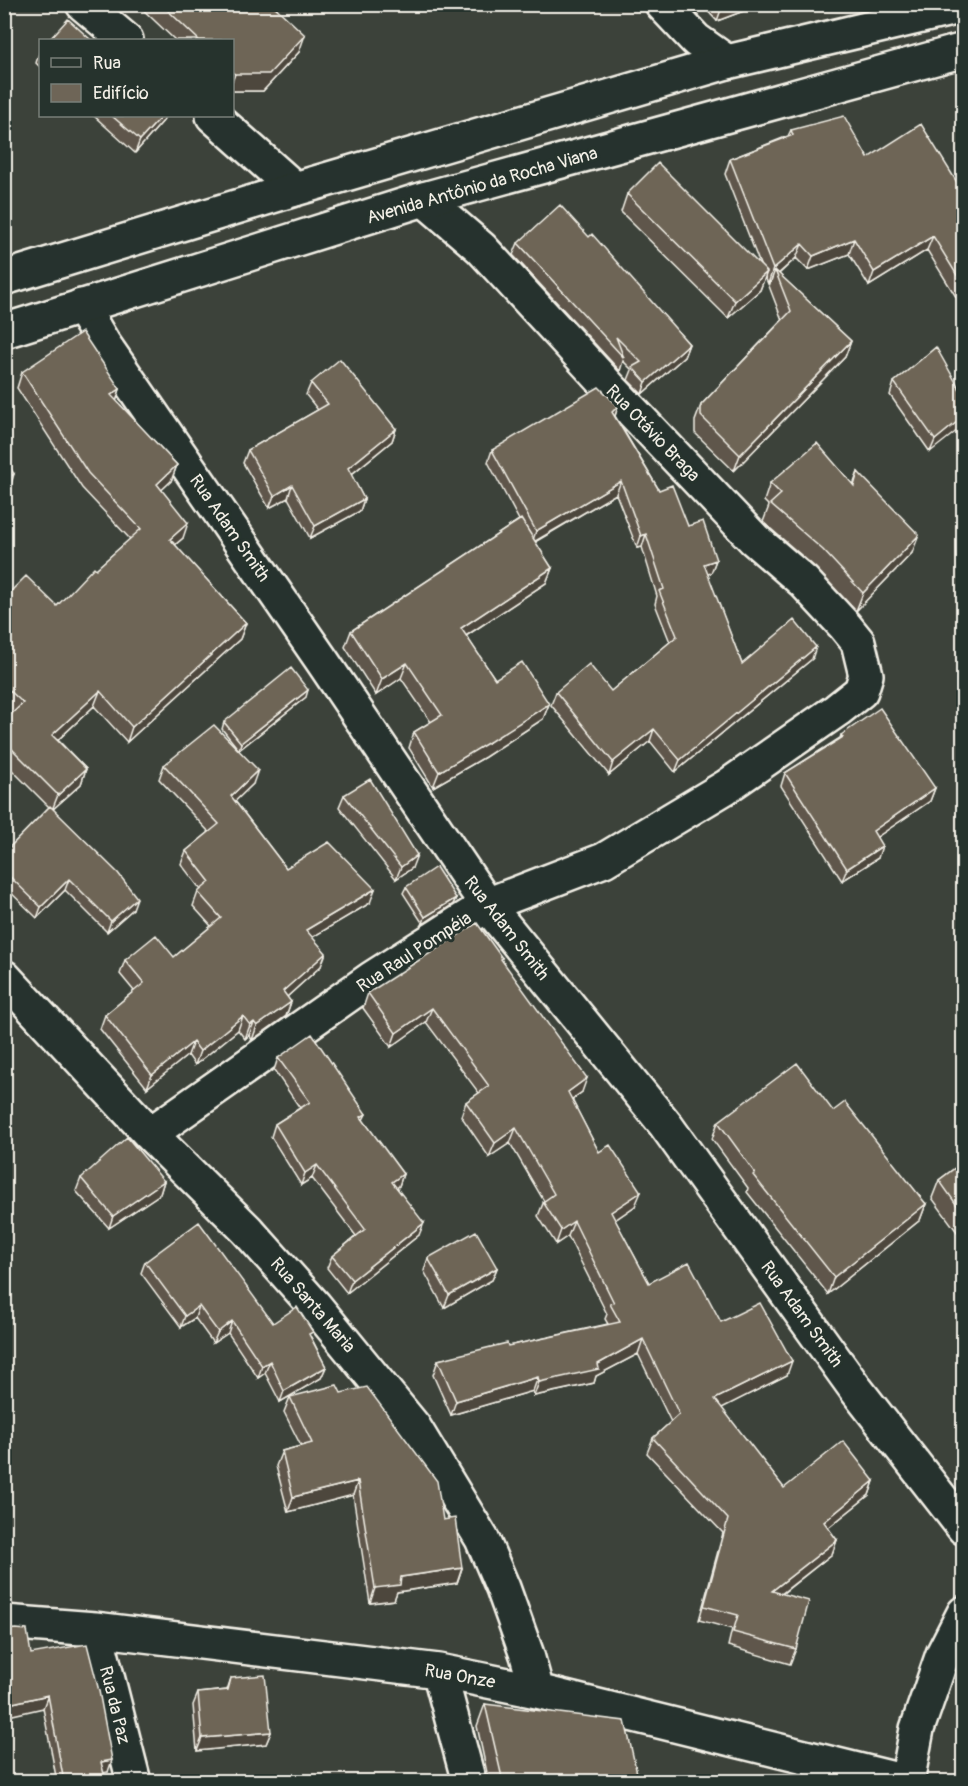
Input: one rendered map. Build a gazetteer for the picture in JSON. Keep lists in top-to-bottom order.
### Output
{
  "streets": {
    "street": [
      "Avenida Antônio da Rocha Viana",
      "Rua Otávio Braga",
      "Rua Adam Smith",
      "Rua Raul Pompéia",
      "Rua Santa Maria",
      "Rua Onze",
      "Rua da Paz"
    ]
  },
  "crossings": [
    ["Avenida Antônio da Rocha Viana", "Rua Otávio Braga"],
    ["Avenida Antônio da Rocha Viana", "Rua Adam Smith"],
    ["Rua Otávio Braga", "Rua Raul Pompéia"],
    ["Rua Adam Smith", "Rua Raul Pompéia"],
    ["Rua Raul Pompéia", "Rua Santa Maria"],
    ["Rua Santa Maria", "Rua Onze"],
    ["Rua Onze", "Rua da Paz"]
  ],
  "legend": ["Rua", "Edifício"]
}
